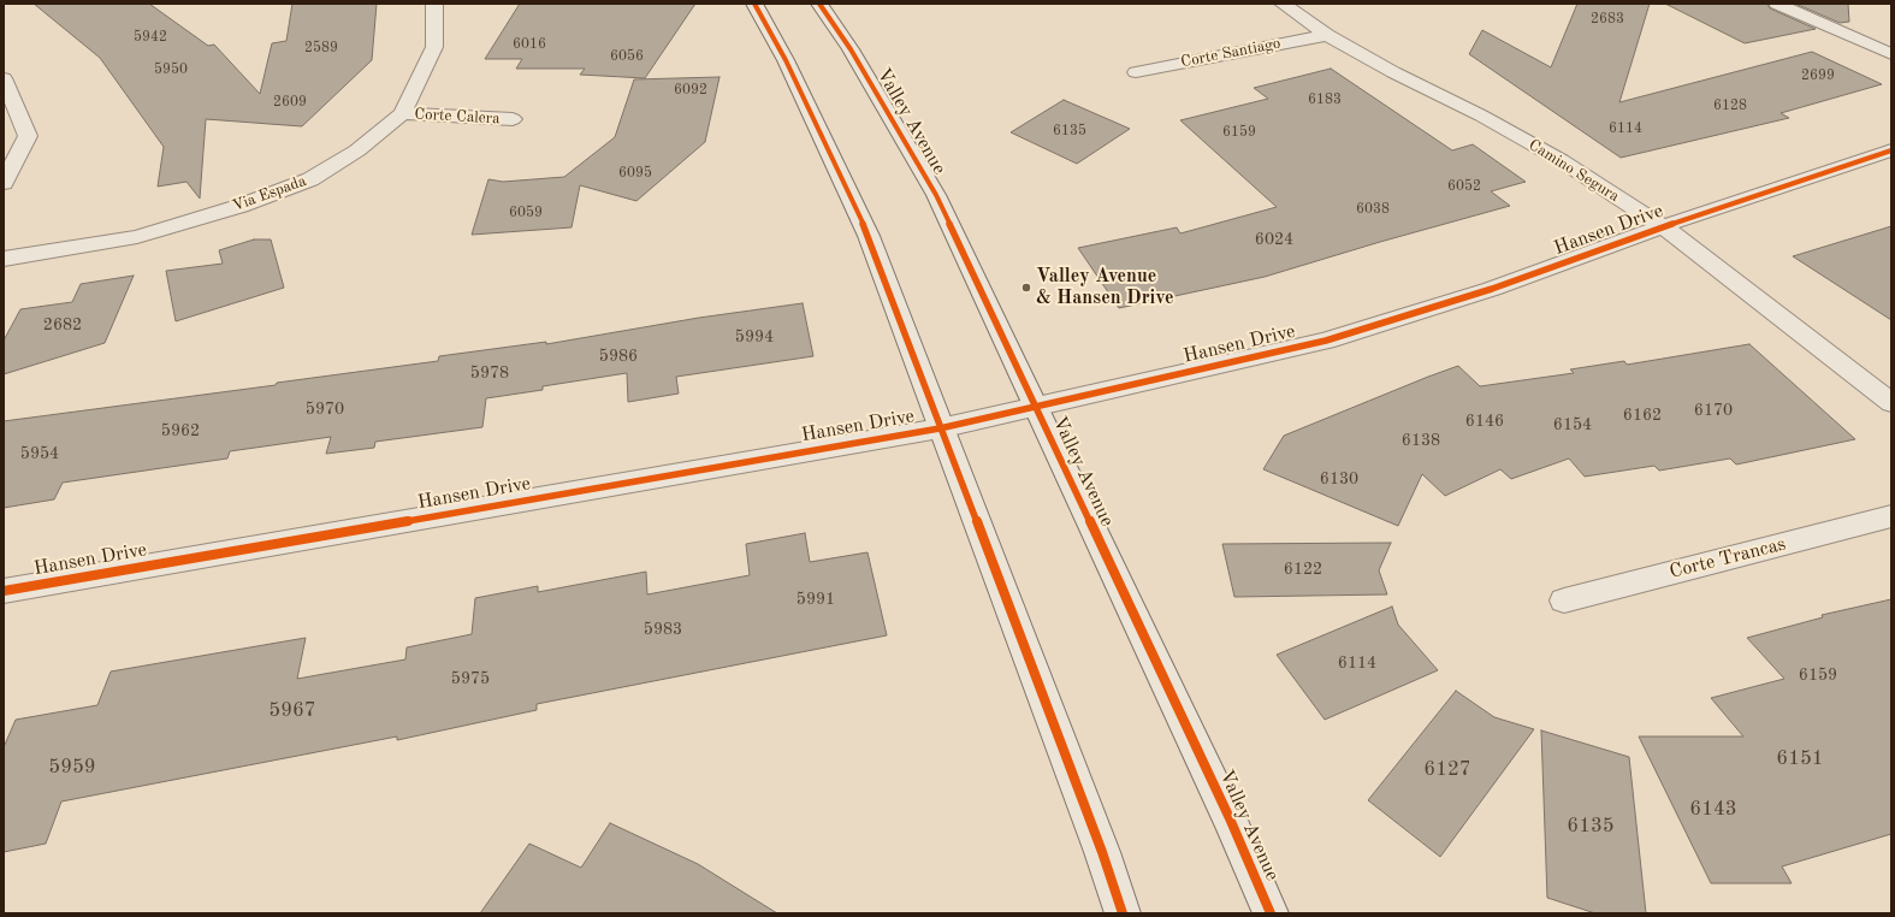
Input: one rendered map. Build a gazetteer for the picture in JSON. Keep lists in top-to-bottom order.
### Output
{
  "streets": {
    "street": [
      "Corte Santiago",
      "Corte Calera",
      "Valley Avenue",
      "Camino Segura",
      "Via Espada",
      "Hansen Drive",
      "Corte Trancas"
    ]
  },
  "crossings": [
    ["Corte Santiago", "Camino Segura"],
    ["Corte Calera", "Via Espada"],
    ["Valley Avenue", "Hansen Drive"],
    ["Camino Segura", "Hansen Drive"]
  ],
  "places": ["Valley Avenue & Hansen Drive"],
  "house_numbers": [
    "2683",
    "5942",
    "6016",
    "2589",
    "6056",
    "5950",
    "2699",
    "6092",
    "6183",
    "2609",
    "6128",
    "6114",
    "6135",
    "6159",
    "6095",
    "6052",
    "6038",
    "6059",
    "6024",
    "2682",
    "5994",
    "5986",
    "5978",
    "5970",
    "6170",
    "6162",
    "6146",
    "6154",
    "5962",
    "6138",
    "5954",
    "6130",
    "6122",
    "5991",
    "5983",
    "6114",
    "6159",
    "5975",
    "5967",
    "6151",
    "5959",
    "6127",
    "6143",
    "6135"
  ]
}
